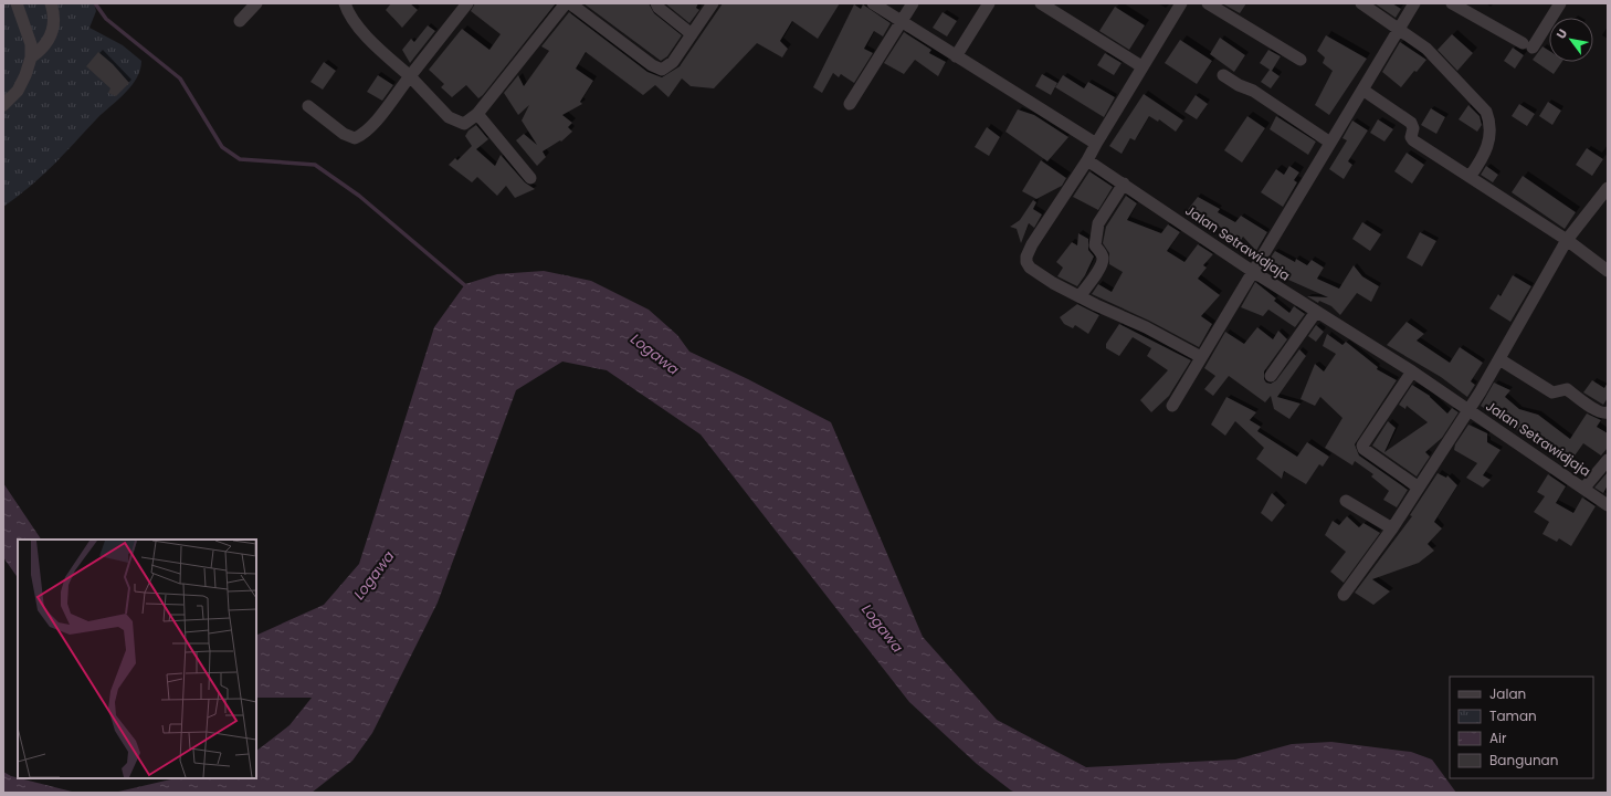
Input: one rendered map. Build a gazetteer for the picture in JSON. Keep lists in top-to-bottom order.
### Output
{
  "streets": {
    "street": ["Jalan Setrawidjaja"]
  },
  "water": ["Logawa"],
  "legend": [
    "Jalan",
    "Taman",
    "Air",
    "Bangunan"
  ],
  "north": "top left"
}
